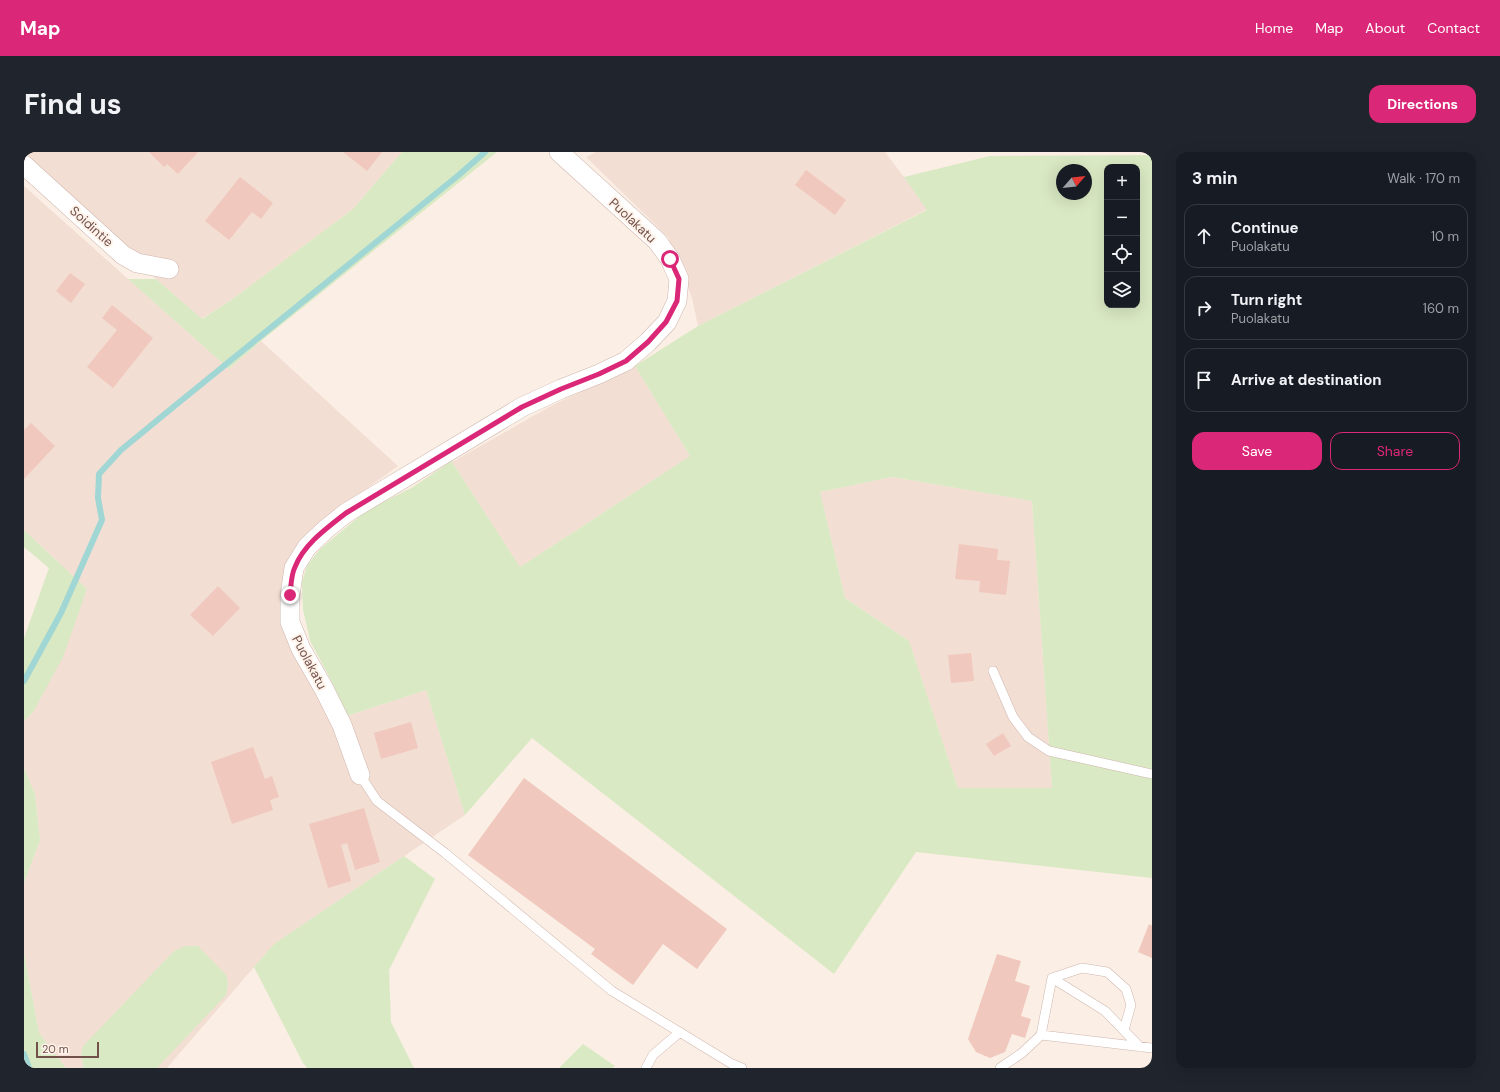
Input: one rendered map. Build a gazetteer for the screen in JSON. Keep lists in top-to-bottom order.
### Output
{
  "streets": {
    "street": ["Puolakatu", "Soidintie"]
  },
  "scale_bar": "20 m",
  "north": "top right",
  "page": {
    "header": "Map",
    "nav": [
      "Home",
      "Map",
      "About",
      "Contact"
    ],
    "buttons": [
      "Directions",
      ["Save", "Share"]
    ],
    "title": "Find us",
    "heading": ["3 min", "Walk · 170 m"],
    "map_buttons": ["+", "−"],
    "list": [
      ["Continue", "Puolakatu", "10 m"],
      ["Turn right", "Puolakatu", "160 m"],
      "Arrive at destination"
    ],
    "scale": "20 m"
  }
}
